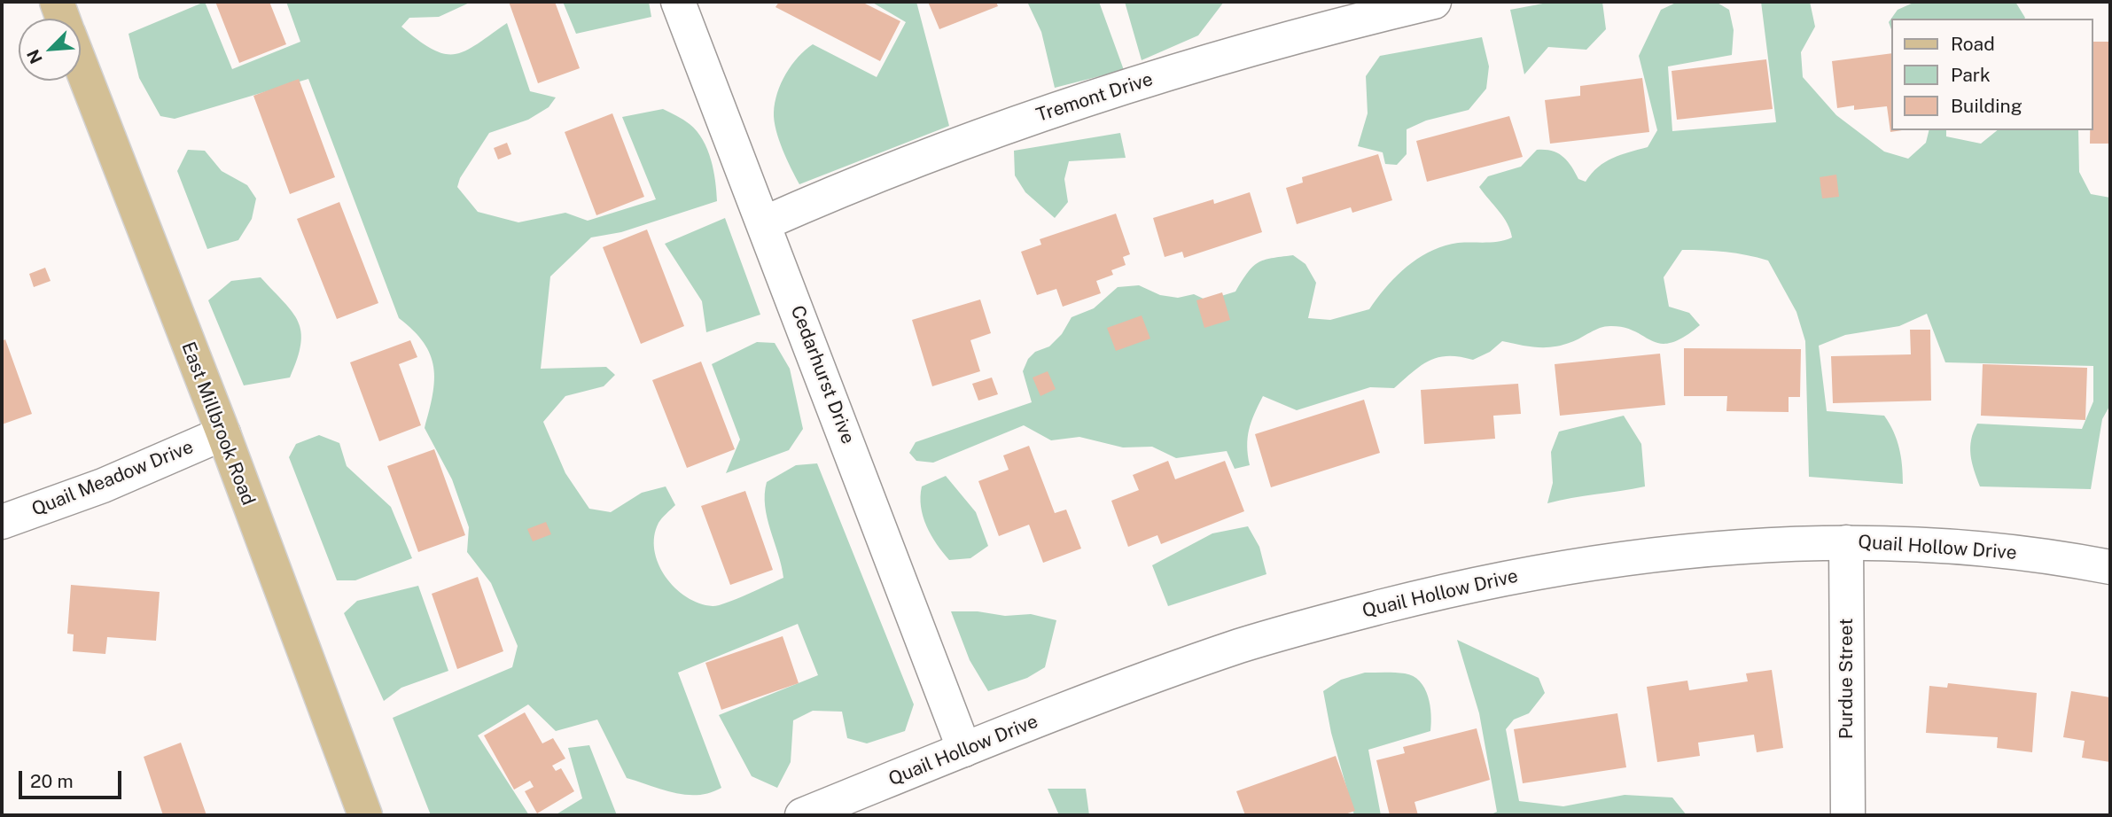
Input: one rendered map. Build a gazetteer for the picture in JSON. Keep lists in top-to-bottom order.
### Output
{
  "streets": {
    "main road": ["East Millbrook Road"],
    "street": [
      "Tremont Drive",
      "Cedarhurst Drive",
      "Quail Meadow Drive",
      "Quail Hollow Drive",
      "Purdue Street"
    ]
  },
  "crossings": [
    ["Tremont Drive", "Cedarhurst Drive"],
    ["Cedarhurst Drive", "Quail Hollow Drive"],
    ["East Millbrook Road", "Quail Meadow Drive"],
    ["Quail Hollow Drive", "Purdue Street"]
  ],
  "legend": ["Road", "Park", "Building"],
  "scale_bar": "20 m",
  "north": "bottom left"
}
